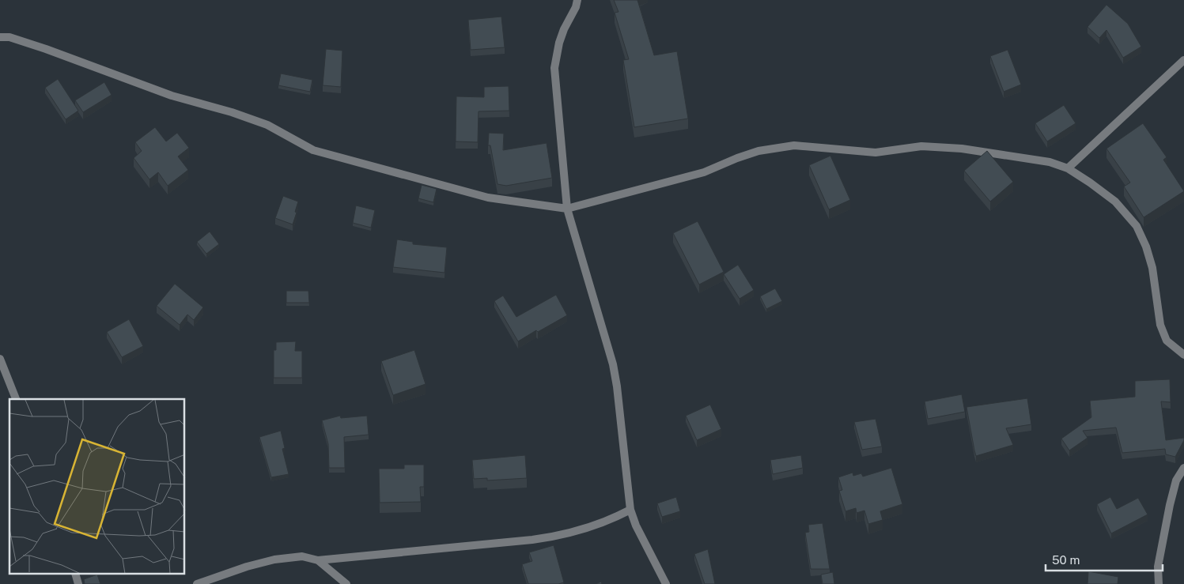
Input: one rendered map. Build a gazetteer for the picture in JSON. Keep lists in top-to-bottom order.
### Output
{
  "scale_bar": "50 m"
}
